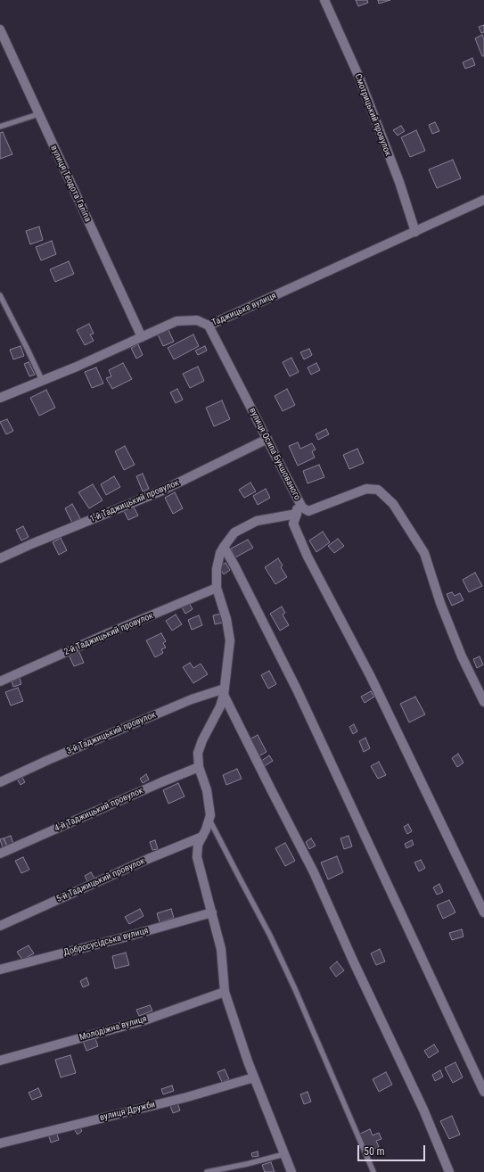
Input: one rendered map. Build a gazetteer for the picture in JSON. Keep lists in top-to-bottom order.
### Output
{
  "streets": {
    "street": [
      "Смотрицький провулок",
      "вулиця Теодота Галіпа",
      "Таджицька вулиця",
      "вулиця Осипа Букшованого",
      "1-й Таджицький провулок",
      "2-й Таджицький провулок",
      "3-й Таджицький провулок",
      "4-й Таджицький провулок",
      "5-й Таджицький провулок",
      "Добросусідська вулиця",
      "Молодіжна вулиця",
      "вулиця Дружби"
    ]
  },
  "crossings": [
    ["Смотрицький провулок", "Таджицька вулиця"],
    ["вулиця Теодота Галіпа", "Таджицька вулиця"],
    ["Таджицька вулиця", "вулиця Осипа Букшованого"],
    ["вулиця Осипа Букшованого", "1-й Таджицький провулок"]
  ],
  "scale_bar": "50 m"
}
